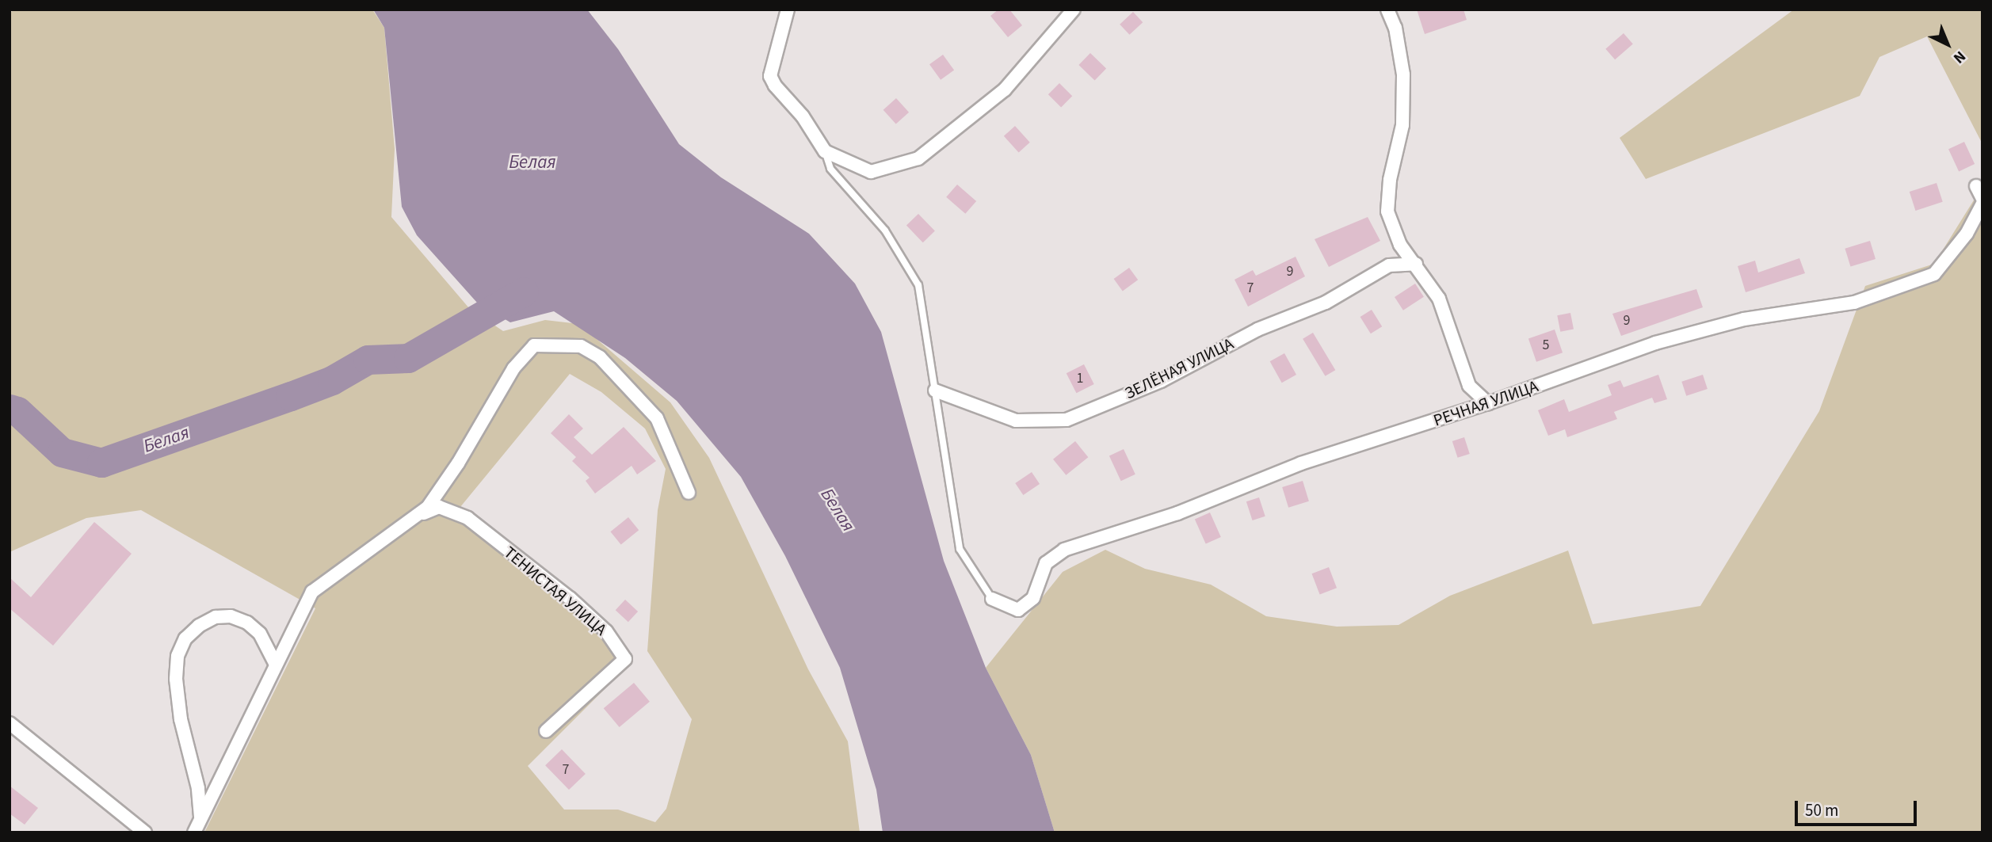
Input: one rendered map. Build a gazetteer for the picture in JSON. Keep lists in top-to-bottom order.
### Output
{
  "streets": {
    "street": ["ЗЕЛЁНАЯ УЛИЦА", "РЕЧНАЯ УЛИЦА", "ТЕНИСТАЯ УЛИЦА"]
  },
  "water": ["Белая"],
  "house_numbers": [
    "9",
    "7",
    "9",
    "5",
    "1",
    "7"
  ],
  "scale_bar": "50 m",
  "north": "bottom right"
}
